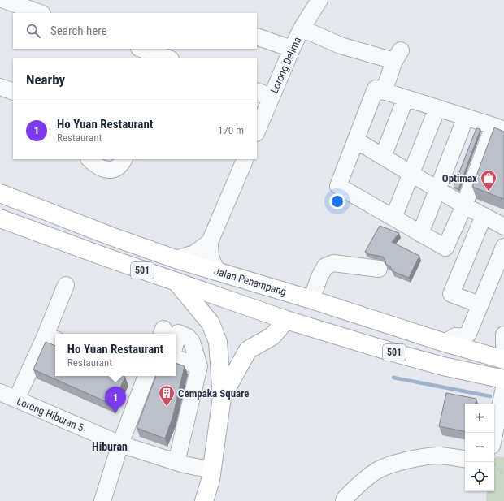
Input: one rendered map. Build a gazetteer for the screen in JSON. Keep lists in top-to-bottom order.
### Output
{
  "streets": {
    "main road": ["501", "Jalan Penampang"],
    "street": ["Lorong Delima", "Lorong Hiburan 5"]
  },
  "districts": ["Hiburan"],
  "places": {
    "shop": ["Optimax"],
    "building": ["Cempaka Square"]
  },
  "page": {
    "search": "Search here",
    "heading": "Nearby",
    "list": [
      {
        "mark": "1",
        "name": "Ho Yuan Restaurant",
        "note": "Restaurant",
        "value": "170 m"
      }
    ],
    "popup": ["Ho Yuan Restaurant", "Restaurant"],
    "pins": "1",
    "map_buttons": ["+", "−"]
  }
}
